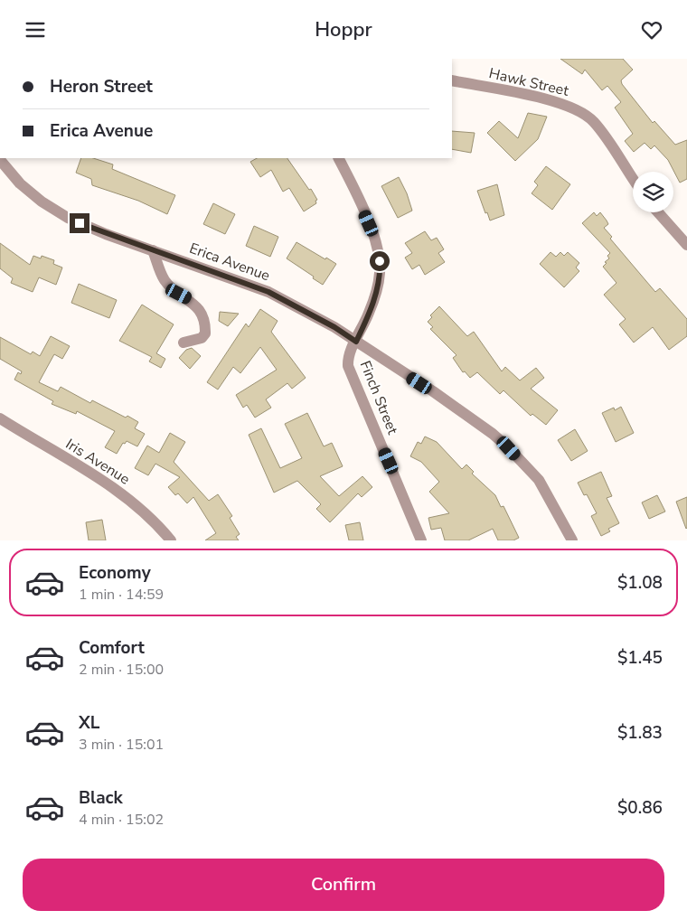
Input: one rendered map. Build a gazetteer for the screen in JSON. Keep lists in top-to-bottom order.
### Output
{
  "streets": {
    "street": [
      "Hawk Street",
      "Erica Avenue",
      "Finch Street",
      "Iris Avenue"
    ]
  },
  "crossings": [
    ["Erica Avenue", "Finch Street"]
  ],
  "page": {
    "header": "Hoppr",
    "banner": ["Heron Street", "Erica Avenue"],
    "list": [
      {
        "name": "Economy",
        "note": "1 min · 14:59",
        "value": "$1.08"
      },
      {
        "name": "Comfort",
        "note": "2 min · 15:00",
        "value": "$1.45"
      },
      {
        "name": "XL",
        "note": "3 min · 15:01",
        "value": "$1.83"
      },
      {
        "name": "Black",
        "note": "4 min · 15:02",
        "value": "$0.86"
      }
    ],
    "buttons": "Confirm"
  }
}
